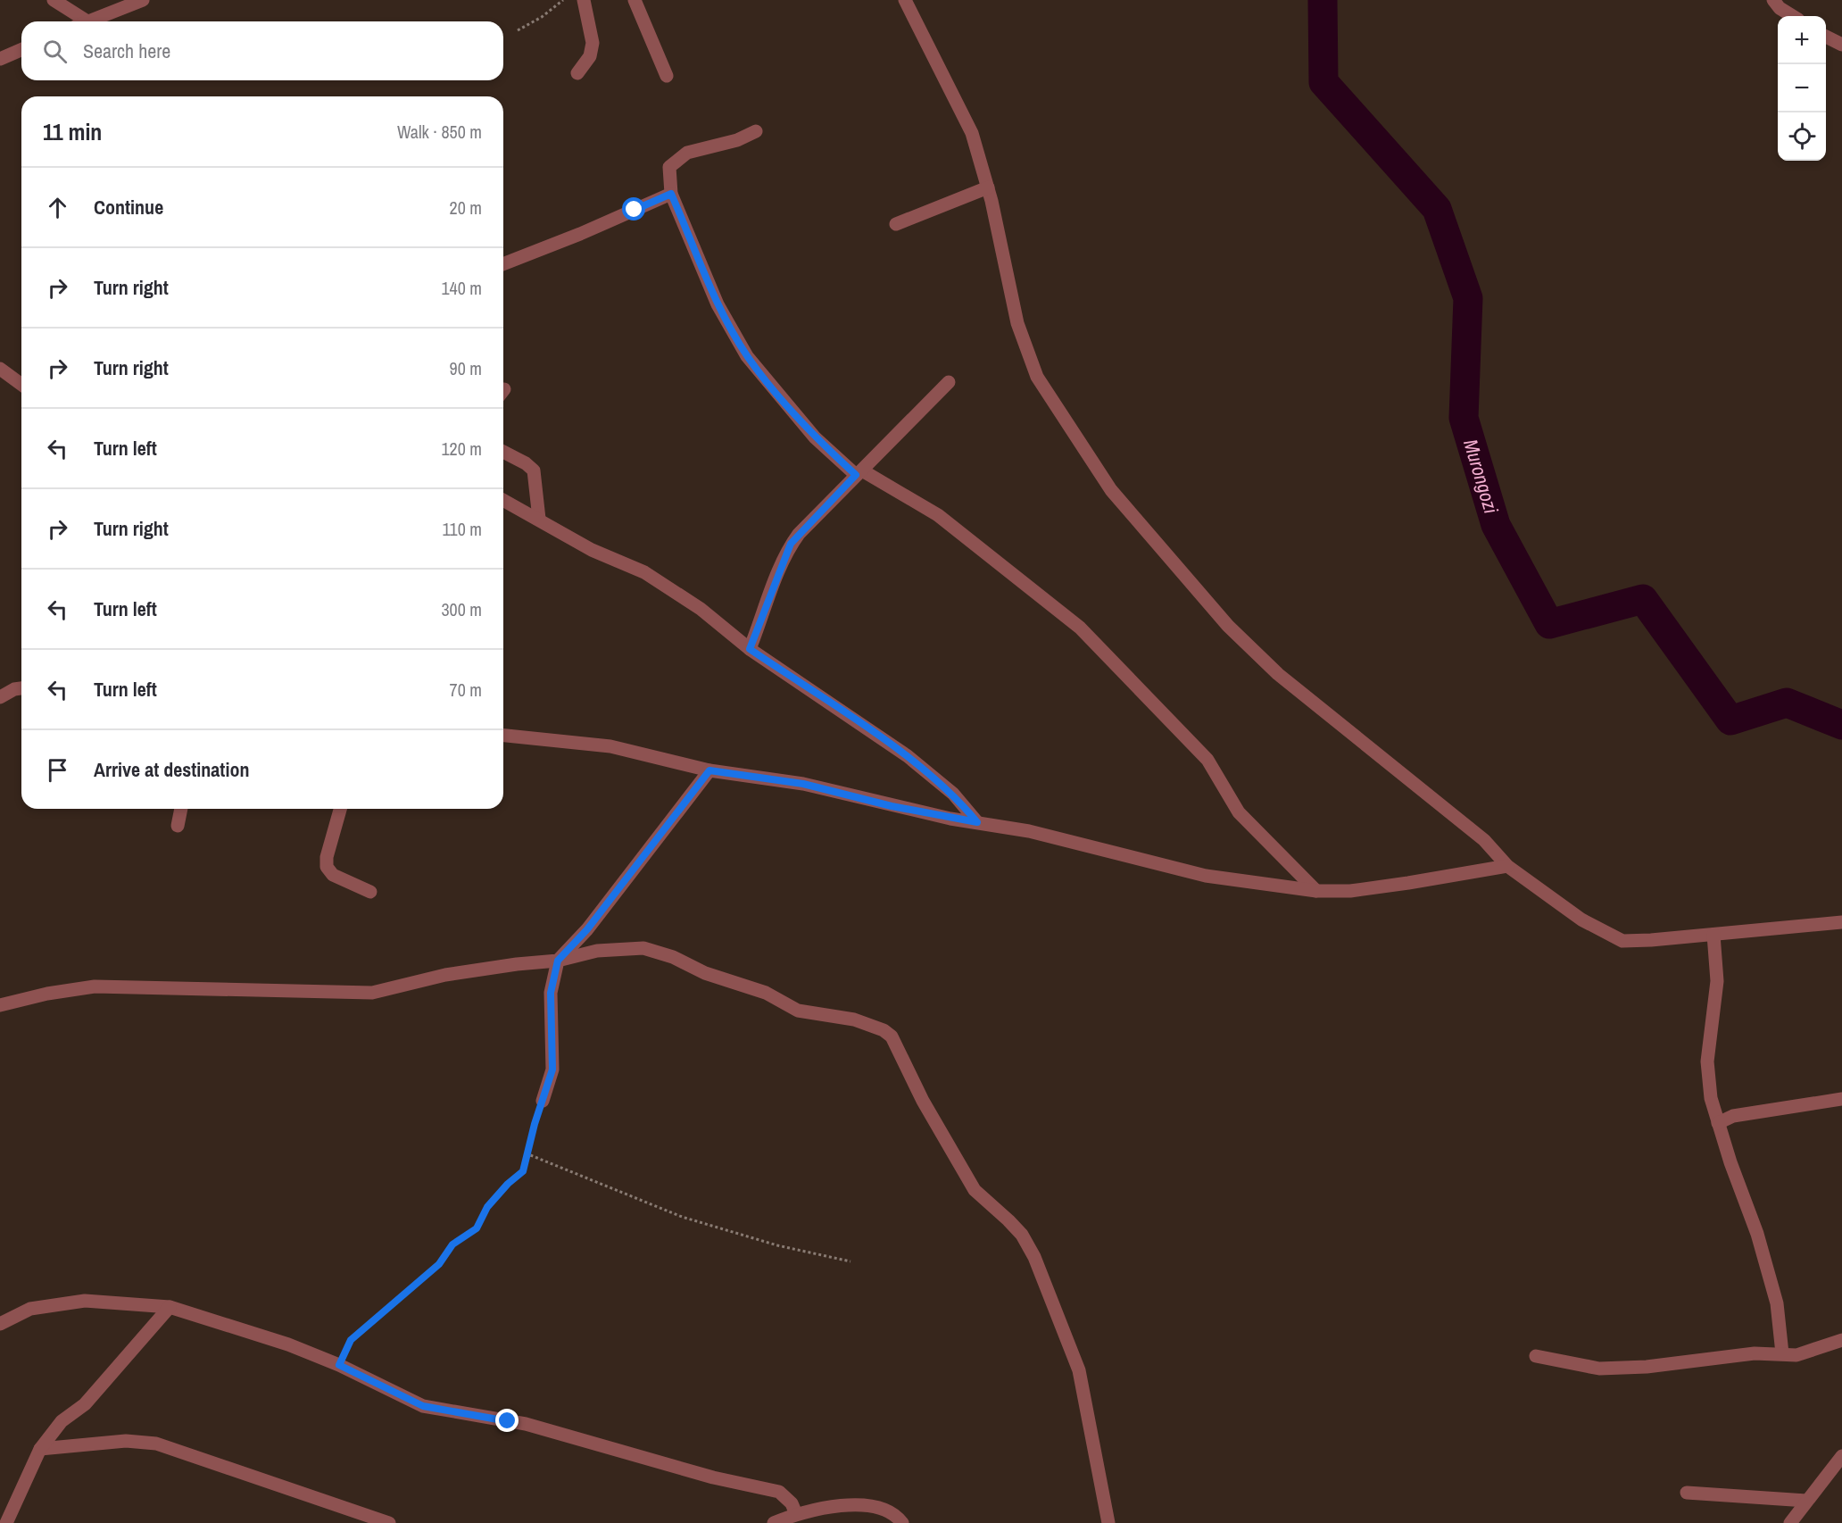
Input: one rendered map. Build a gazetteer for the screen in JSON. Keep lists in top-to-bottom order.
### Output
{
  "water": ["Murongozi"],
  "page": {
    "map_buttons": ["+", "−"],
    "search": "Search here",
    "heading": ["11 min", "Walk · 850 m"],
    "list": [
      ["Continue", "20 m"],
      ["Turn right", "140 m"],
      ["Turn right", "90 m"],
      ["Turn left", "120 m"],
      ["Turn right", "110 m"],
      ["Turn left", "300 m"],
      ["Turn left", "70 m"],
      "Arrive at destination"
    ]
  }
}
